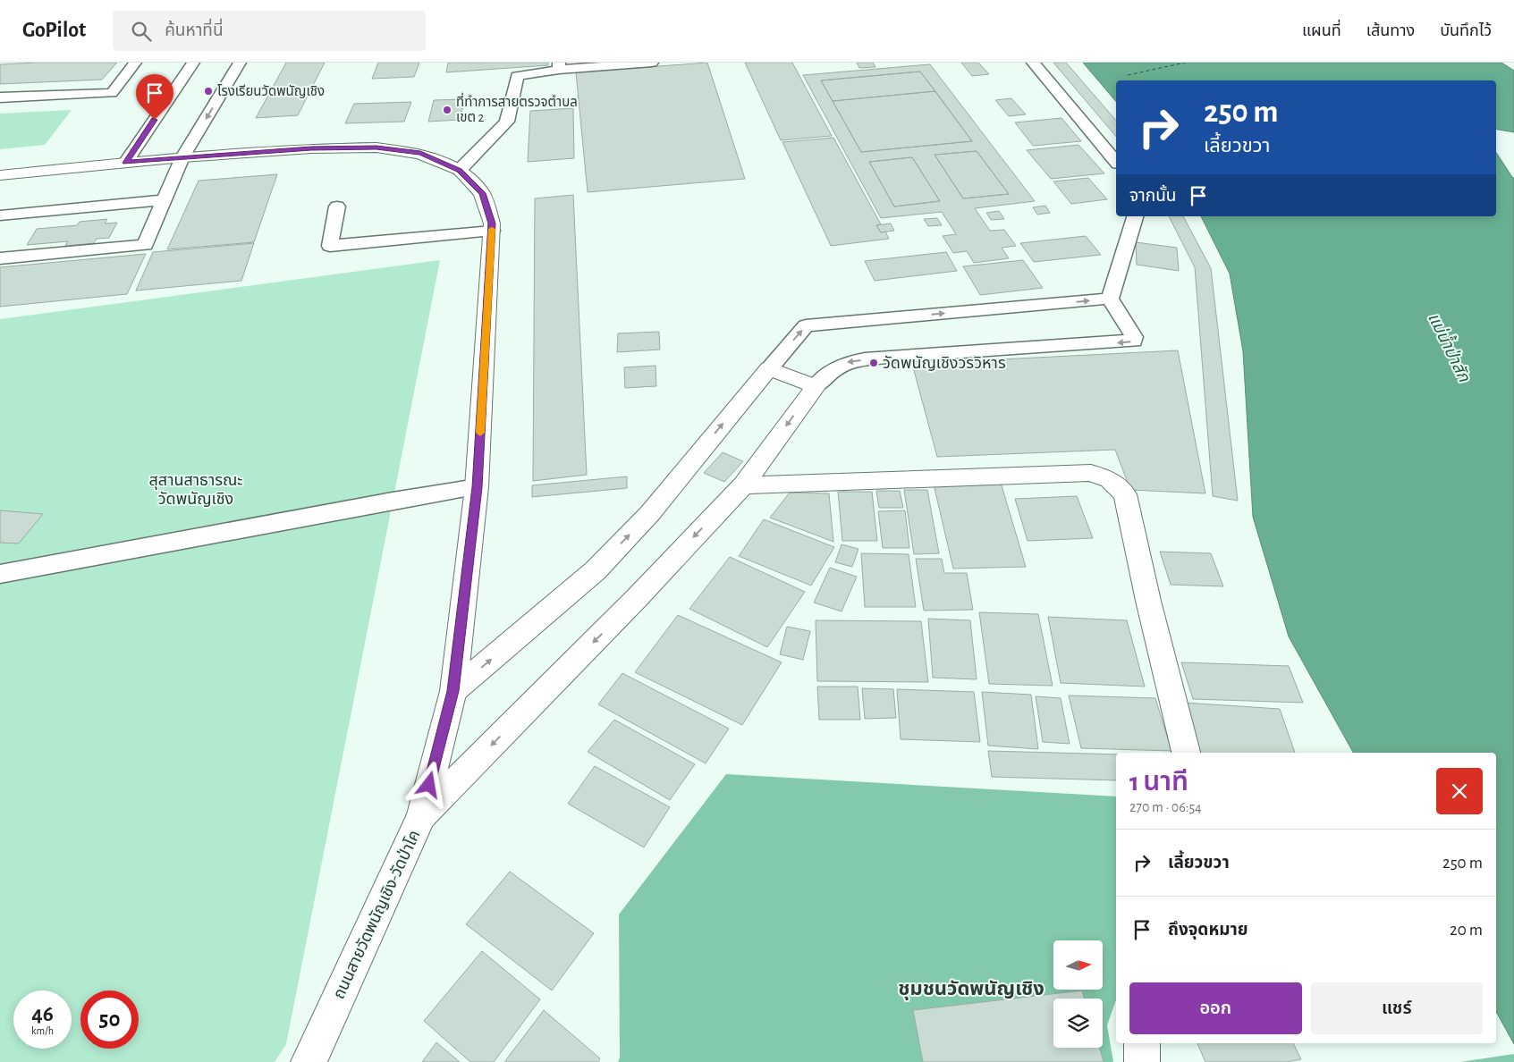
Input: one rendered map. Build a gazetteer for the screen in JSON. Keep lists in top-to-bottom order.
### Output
{
  "streets": {
    "main road": ["ถนนสายวัดพนัญเชิง-วัดป่าโค"]
  },
  "districts": ["ชุมชนวัดพนัญเชิง"],
  "water": ["แม่น้ำป่าสัก"],
  "parks": ["สุสานสาธารณะ วัดพนัญเชิง"],
  "places": ["โรงเรียนวัดพนัญเชิง", "ที่ทำการสายตรวจตำบล เขต 2", "วัดพนัญเชิงวรวิหาร"],
  "north": "right",
  "page": {
    "header": "GoPilot",
    "search": "ค้นหาที่นี่",
    "nav": ["แผนที่", "เส้นทาง", "บันทึกไว้"],
    "turn": ["250 m", "เลี้ยวขวา"],
    "then": "จากนั้น",
    "heading": ["1 นาที", "270 m · 06:54"],
    "list": [
      {
        "name": "เลี้ยวขวา",
        "value": "250 m"
      },
      {
        "name": "ถึงจุดหมาย",
        "value": "20 m"
      }
    ],
    "buttons": ["ออก", "แชร์"],
    "speed": "46 km/h",
    "limit": "50"
  }
}
